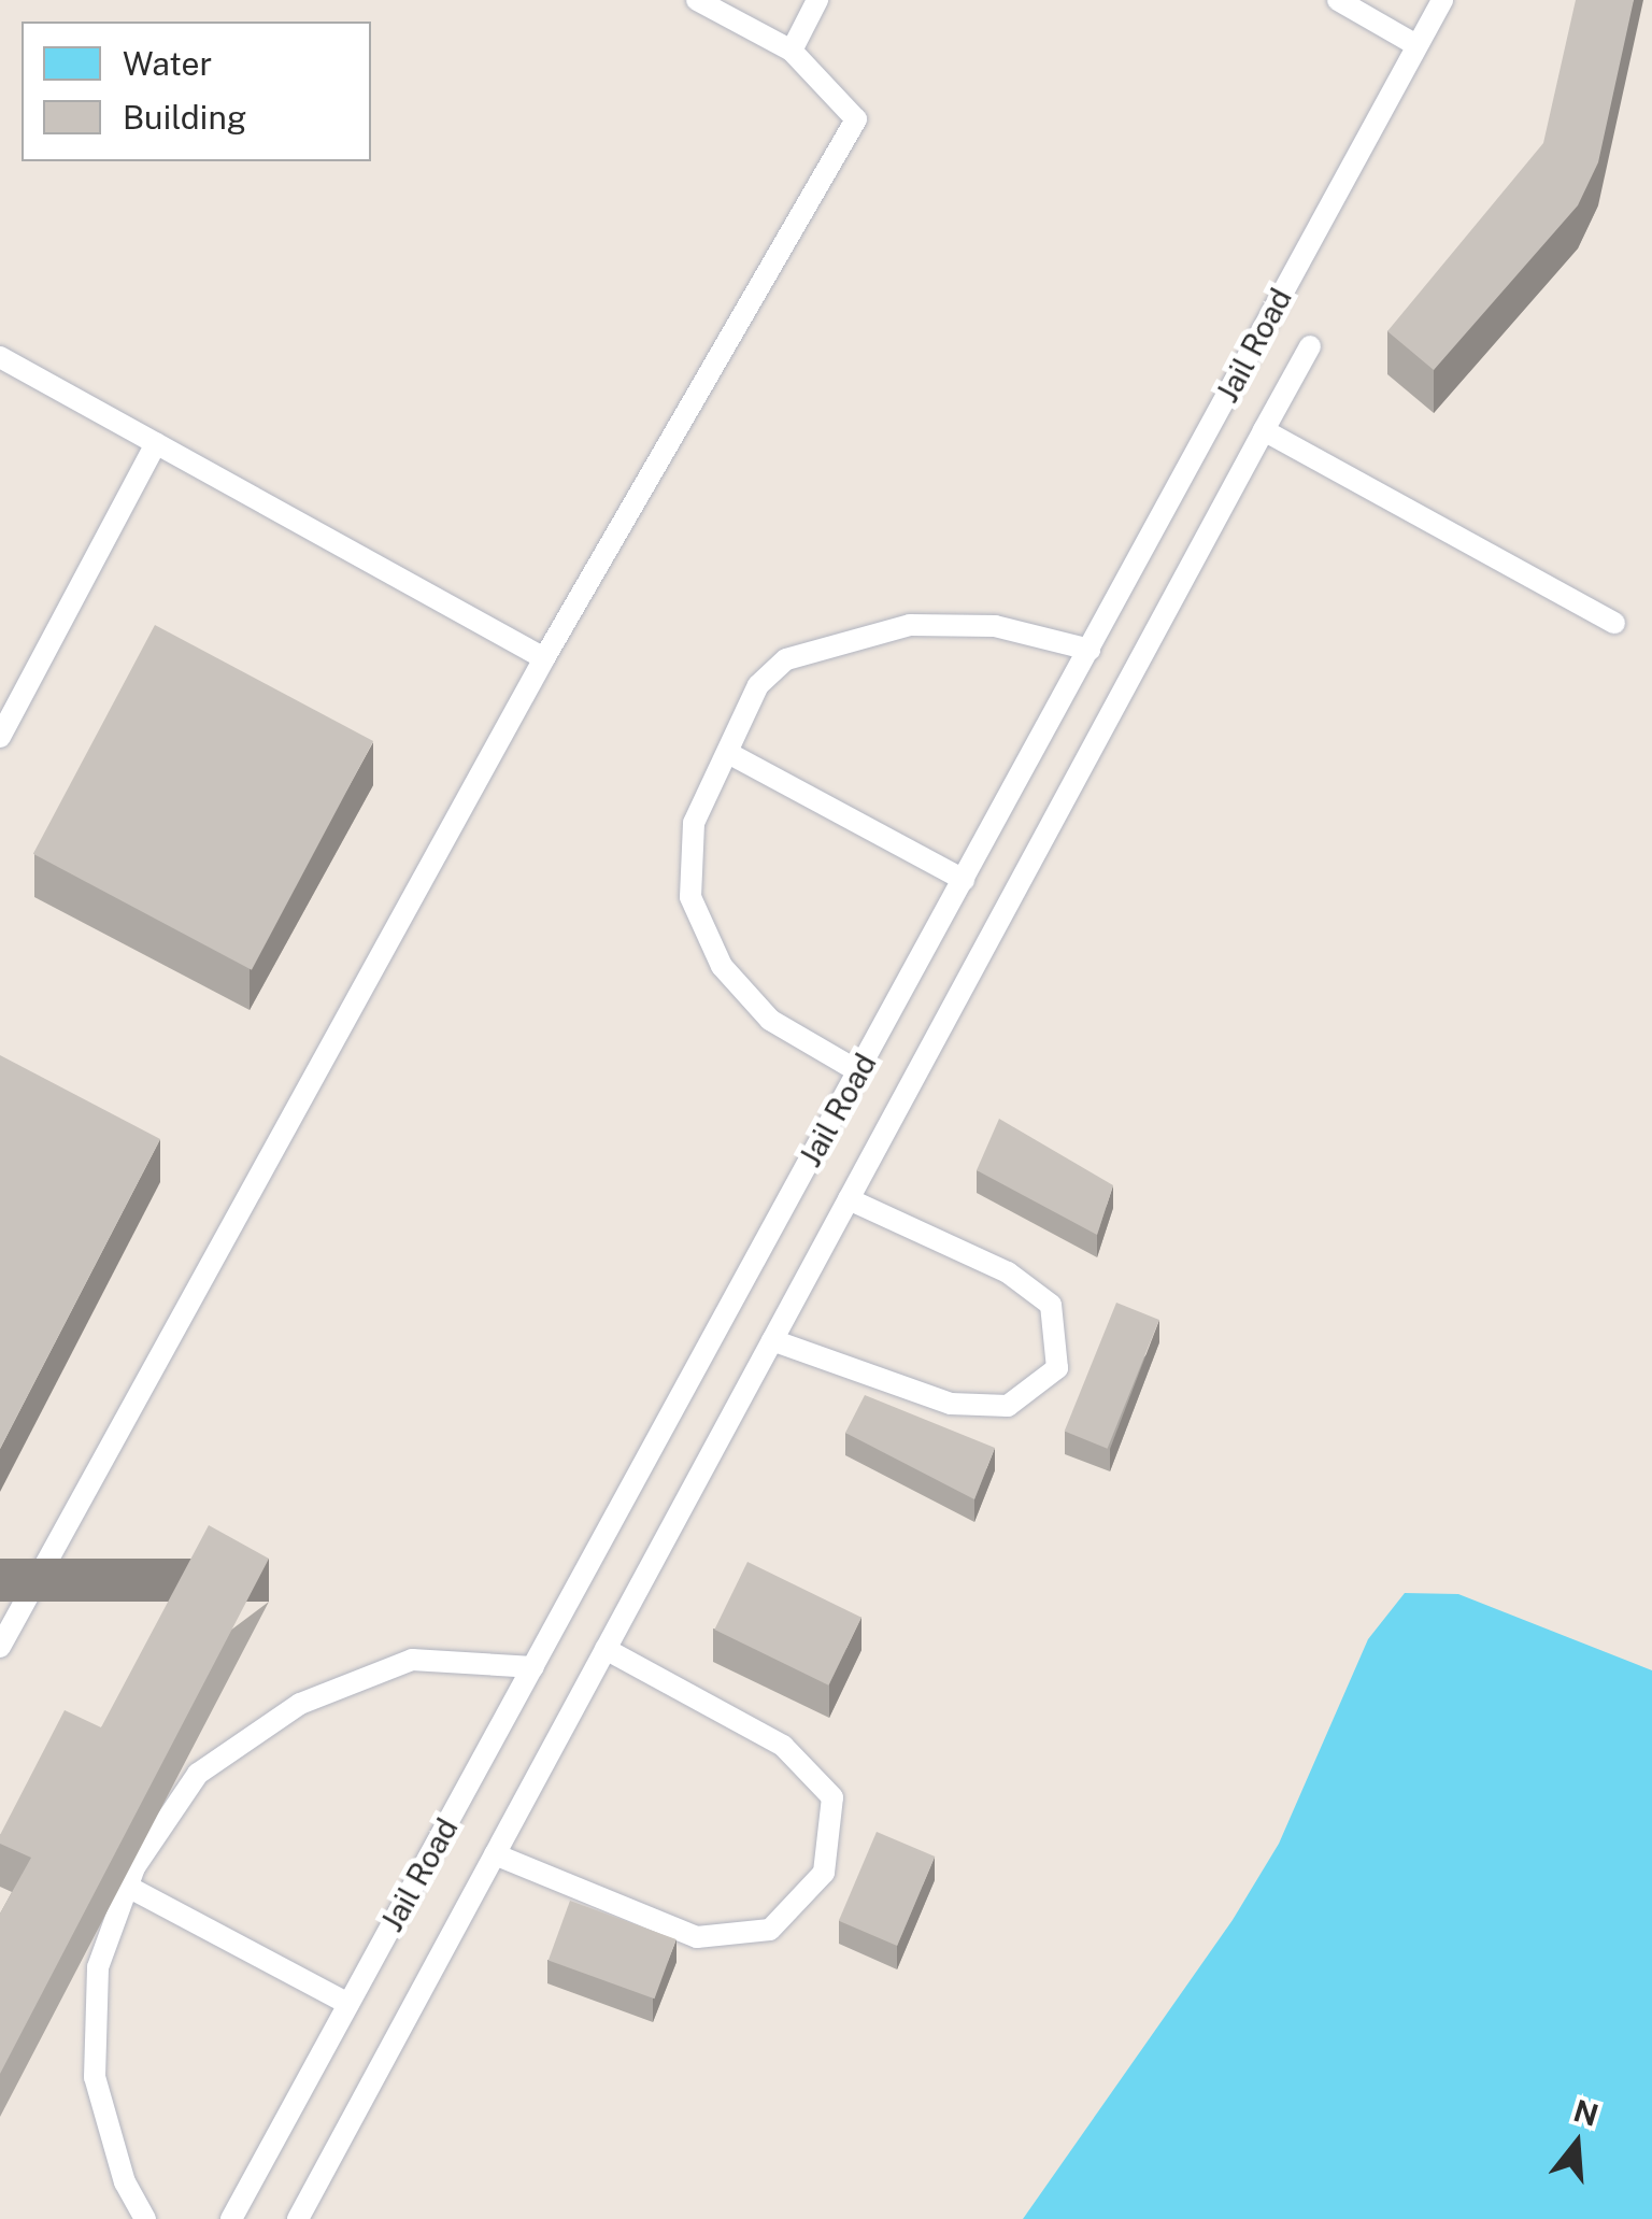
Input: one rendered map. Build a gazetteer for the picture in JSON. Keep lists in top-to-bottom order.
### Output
{
  "streets": {
    "lane": ["Jail Road"]
  },
  "legend": ["Water", "Building"],
  "north": "top"
}
